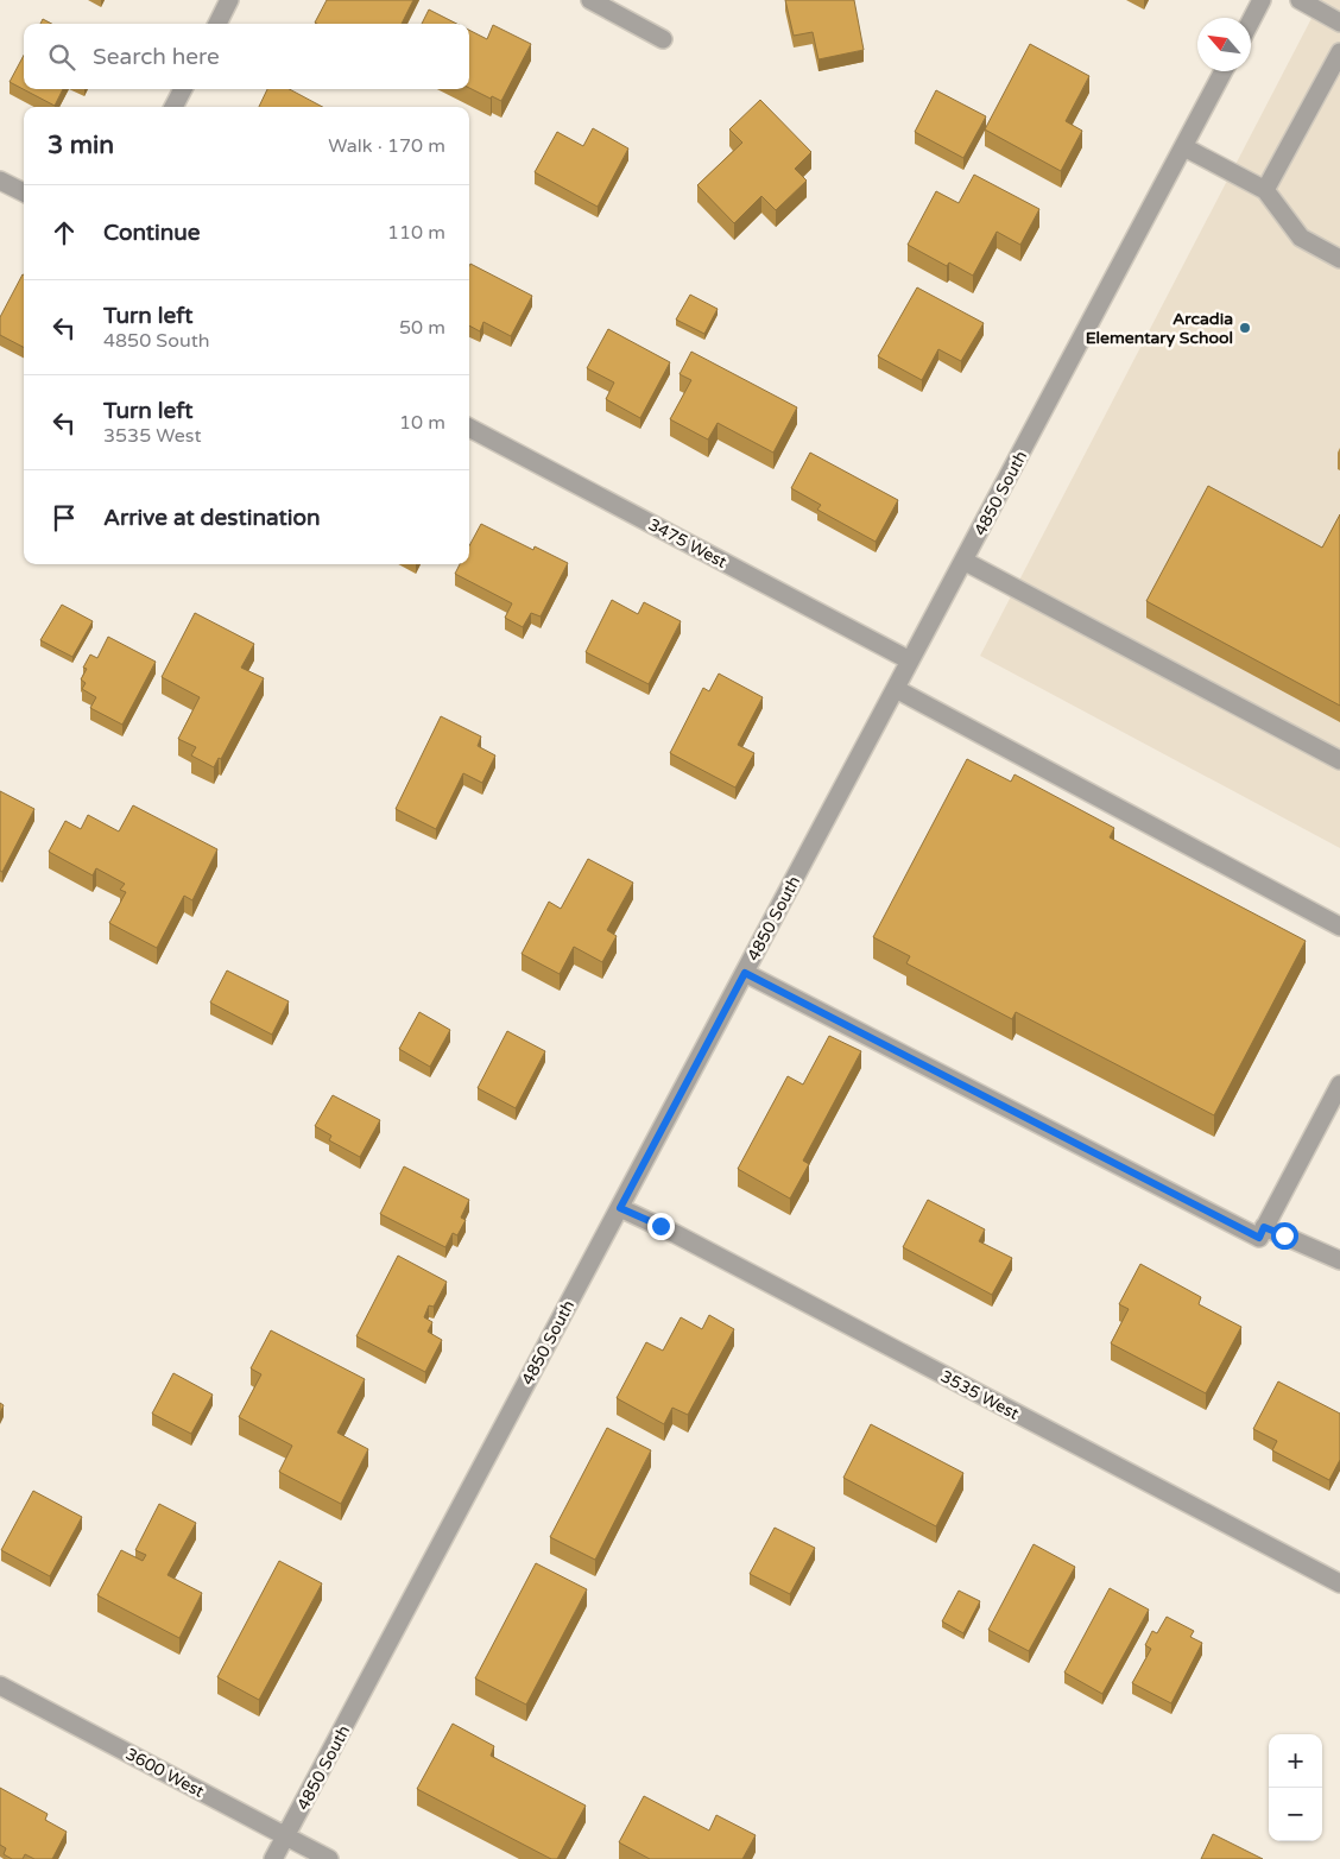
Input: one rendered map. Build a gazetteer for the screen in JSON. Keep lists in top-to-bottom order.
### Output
{
  "streets": {
    "street": [
      "4850 South",
      "3475 West",
      "3535 West",
      "3600 West"
    ]
  },
  "crossings": [
    ["4850 South", "3475 West"],
    ["4850 South", "3535 West"],
    ["4850 South", "3600 West"]
  ],
  "places": ["Arcadia Elementary School"],
  "north": "top left",
  "page": {
    "search": "Search here",
    "heading": ["3 min", "Walk · 170 m"],
    "list": [
      ["Continue", "110 m"],
      ["Turn left", "4850 South", "50 m"],
      ["Turn left", "3535 West", "10 m"],
      "Arrive at destination"
    ],
    "map_buttons": ["+", "−"]
  }
}
